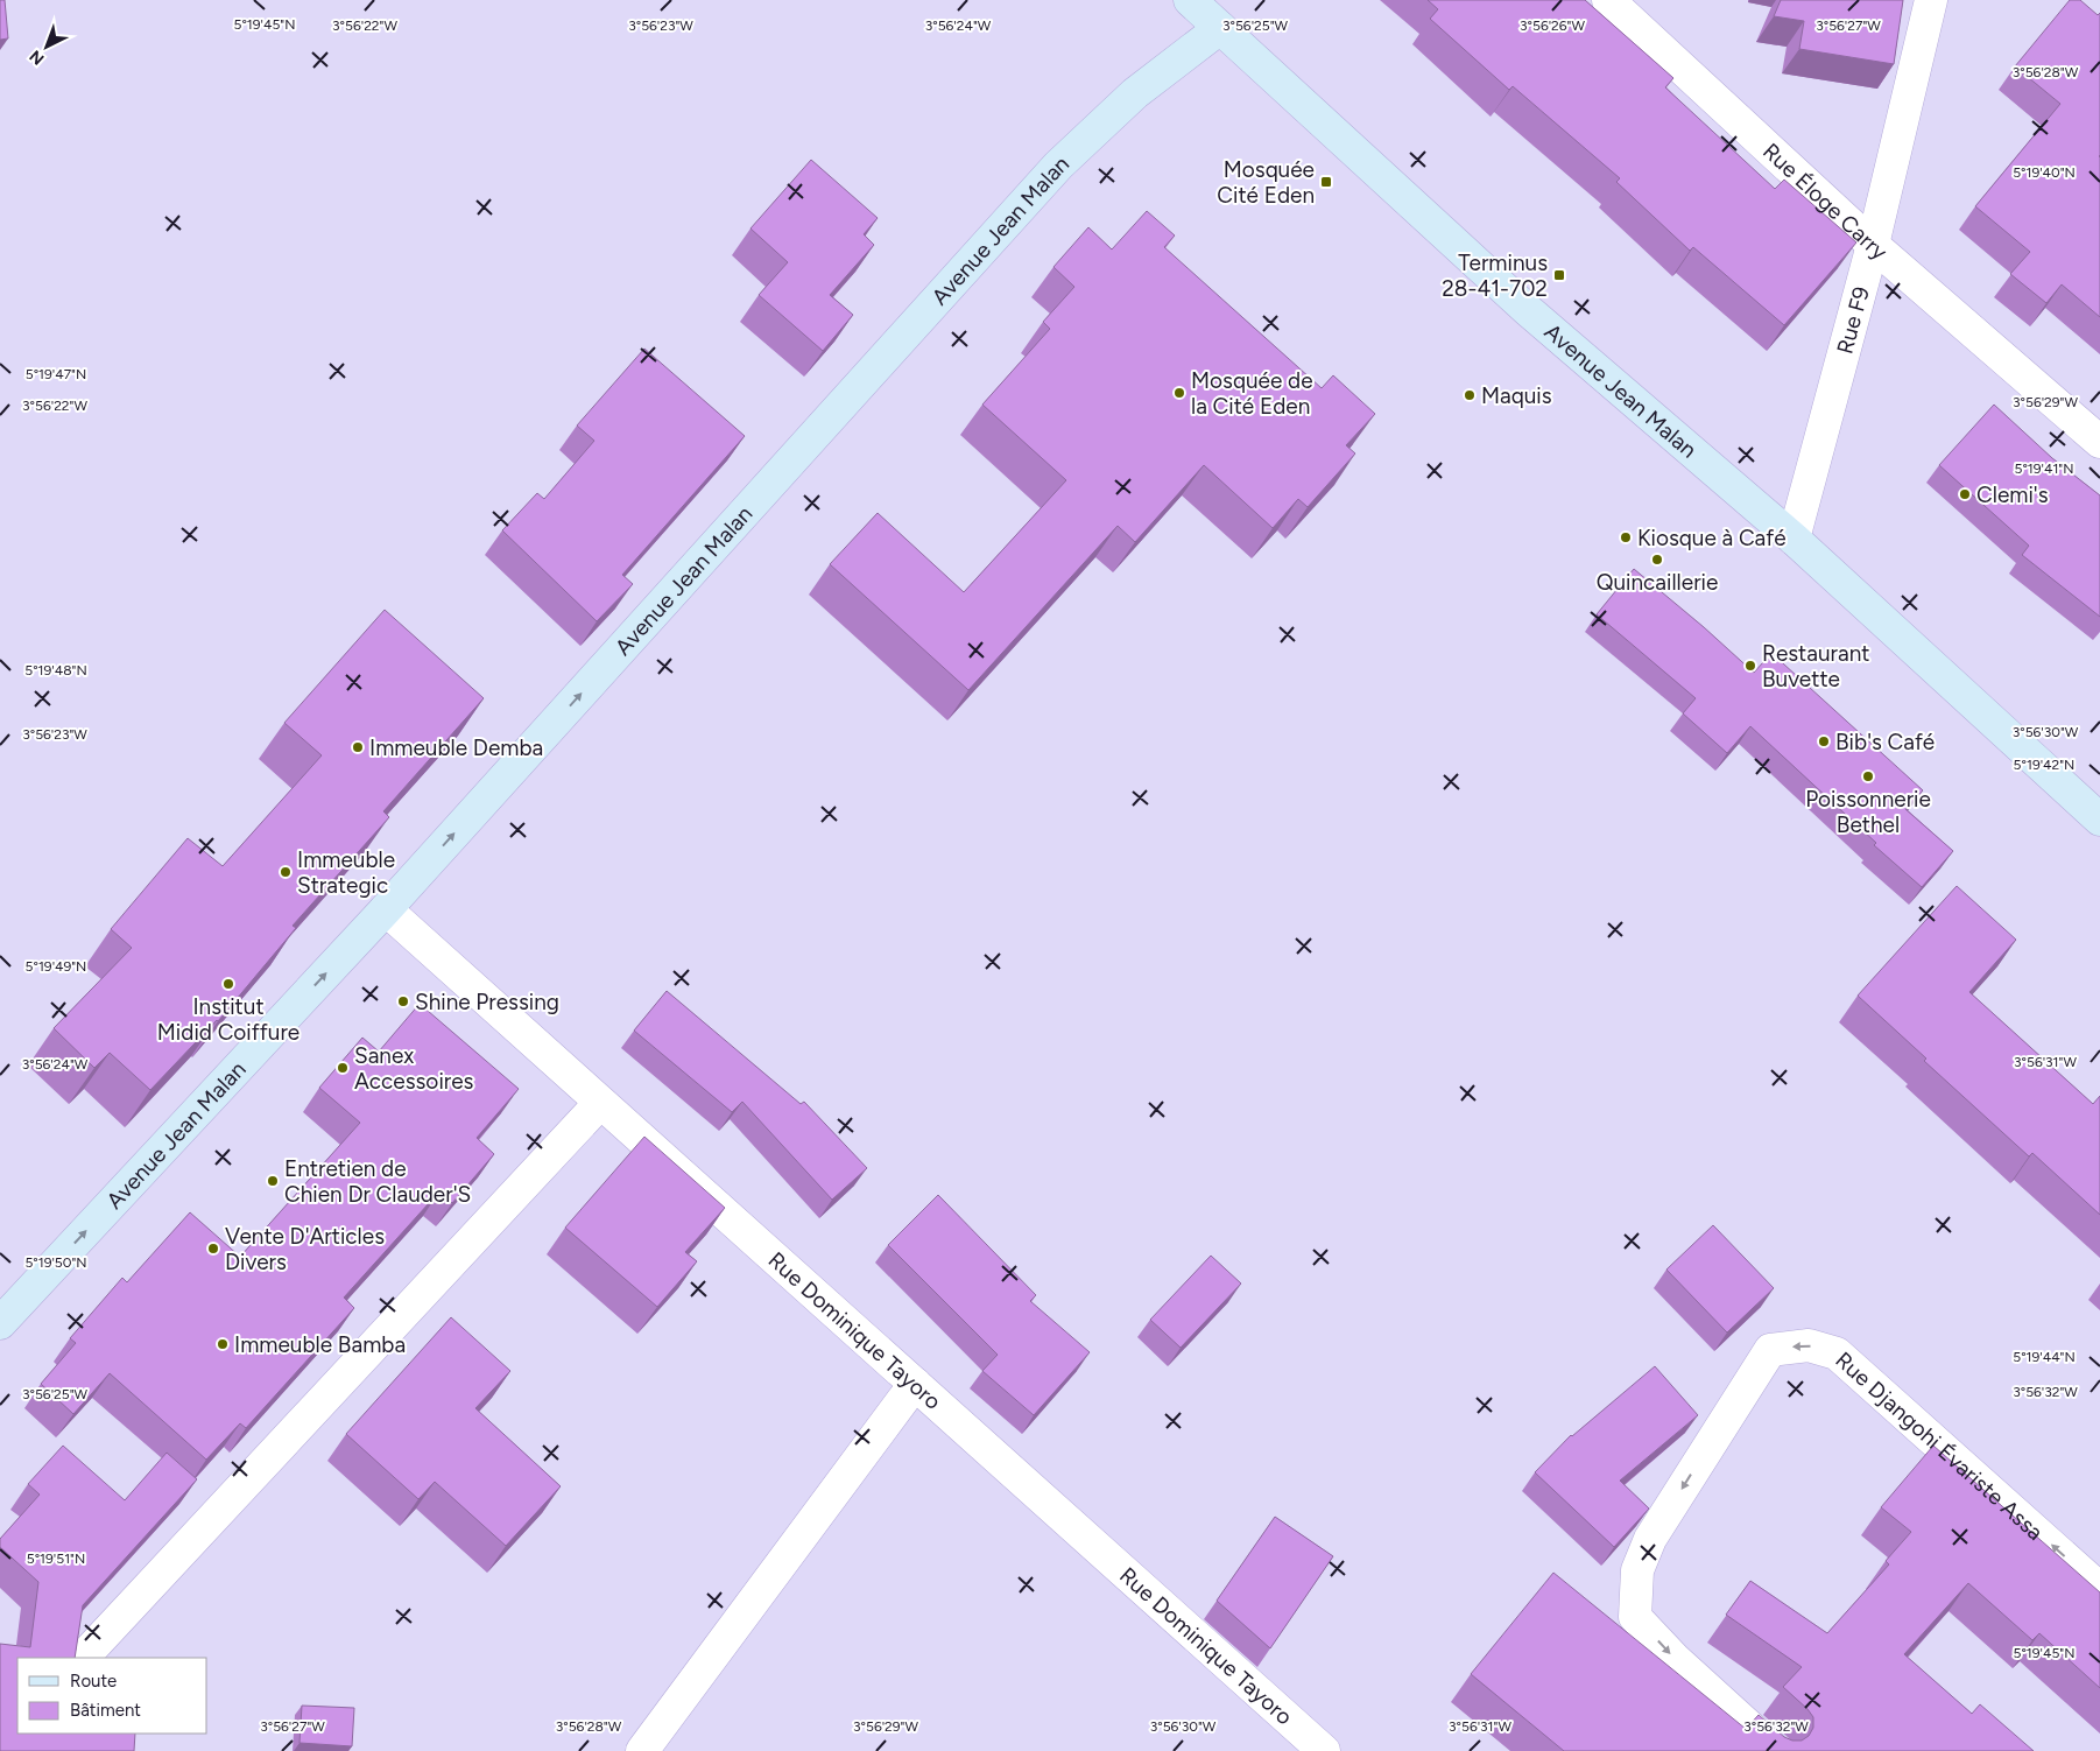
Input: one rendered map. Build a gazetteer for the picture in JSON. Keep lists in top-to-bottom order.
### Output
{
  "streets": {
    "main road": ["Avenue Jean Malan"],
    "street": [
      "Rue Éloge Carry",
      "Rue F9",
      "Rue Dominique Tayoro",
      "Rue Djangohi Évariste Assa"
    ]
  },
  "crossings": [
    ["Rue Éloge Carry", "Rue F9"],
    ["Avenue Jean Malan", "Rue F9"],
    ["Avenue Jean Malan", "Rue Dominique Tayoro"]
  ],
  "one_way": ["Avenue Jean Malan"],
  "places": {
    "transit": ["Mosquée Cité Eden", "Terminus 28-41-702"],
    "other": [
      "Mosquée de la Cité Eden",
      "Maquis",
      "Clemi's",
      "Kiosque à Café",
      "Quincaillerie",
      "Restaurant Buvette",
      "Bib's Café",
      "Immeuble Demba",
      "Poissonnerie Bethel",
      "Immeuble Strategic",
      "Institut Midid Coiffure",
      "Shine Pressing",
      "Sanex Accessoires",
      "Entretien de Chien Dr Clauder'S",
      "Vente D'Articles Divers",
      "Immeuble Bamba"
    ]
  },
  "legend": ["Route", "Bâtiment"],
  "north": "bottom left",
  "coordinates": [
    "5°19'45\"N",
    "3°56'22\"W",
    "3°56'23\"W",
    "3°56'24\"W",
    "3°56'25\"W",
    "3°56'26\"W",
    "3°56'27\"W",
    "3°56'28\"W",
    "5°19'40\"N",
    "5°19'47\"N",
    "3°56'29\"W",
    "5°19'41\"N",
    "5°19'48\"N",
    "3°56'30\"W",
    "5°19'42\"N",
    "5°19'49\"N",
    "3°56'31\"W",
    "5°19'50\"N",
    "5°19'44\"N",
    "3°56'32\"W",
    "5°19'51\"N"
  ]
}
